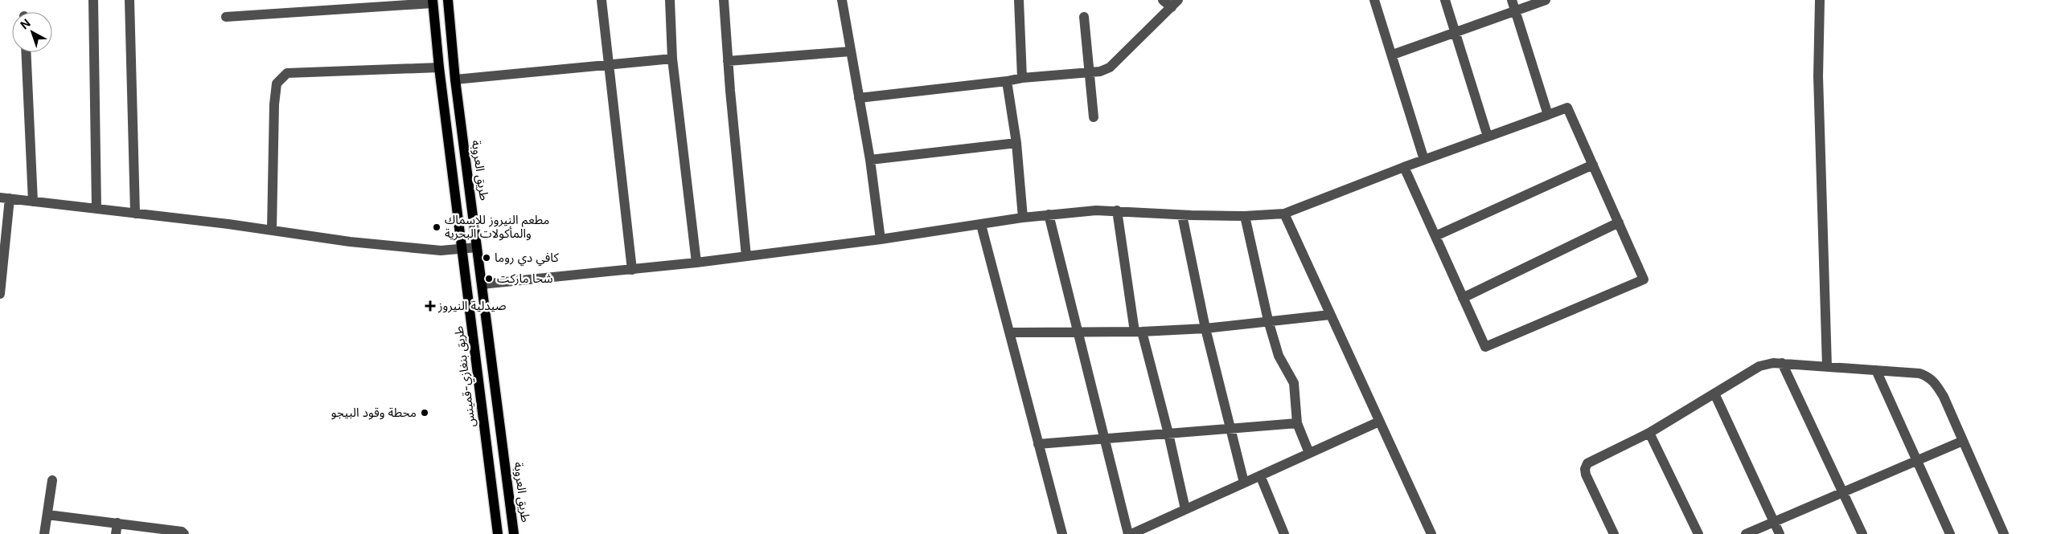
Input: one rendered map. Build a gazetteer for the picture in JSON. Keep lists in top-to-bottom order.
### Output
{
  "streets": {
    "main road": ["طريق العروبة", "طريق بنغازي-قمينس"]
  },
  "places": {
    "other": [
      "مطعم النيروز للإسماك والمأكولات البحرية",
      "كافي دي روما",
      "شحا ماركت",
      "محطة وقود البيجو"
    ],
    "health": ["صيدلية النيروز"]
  },
  "north": "top left"
}
